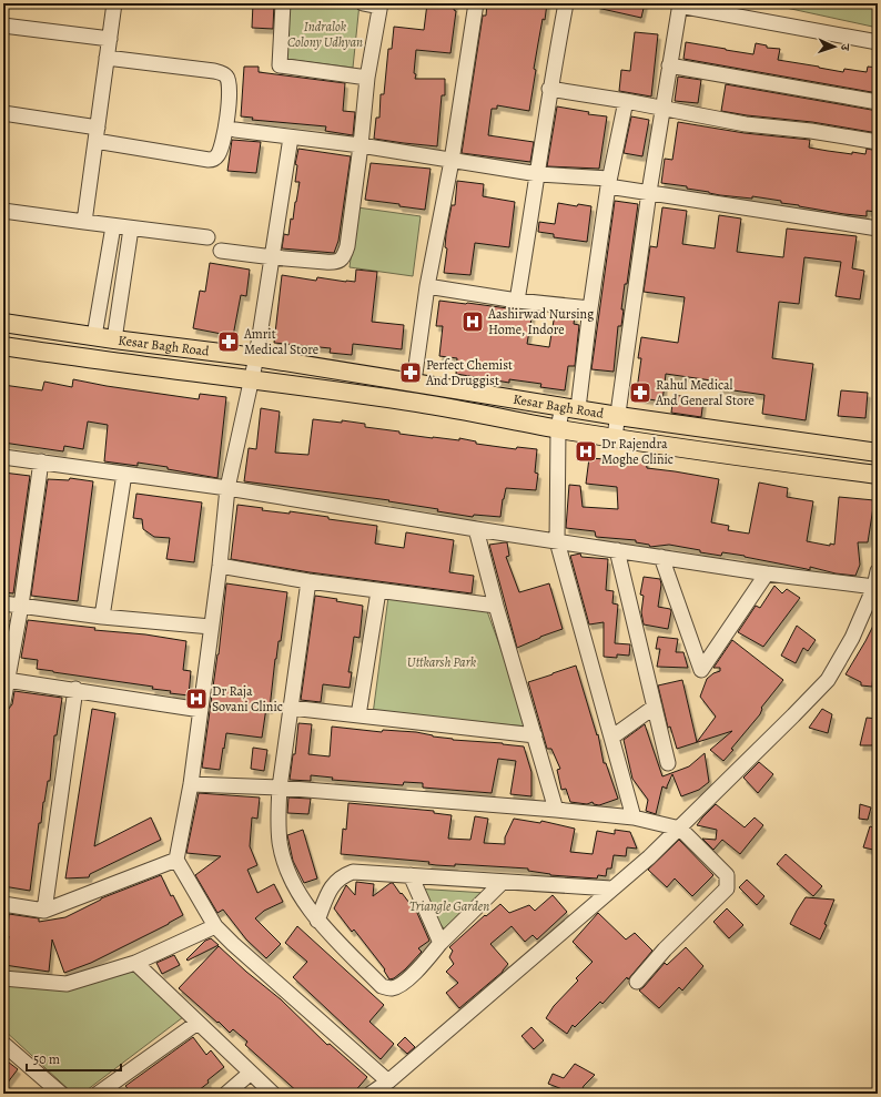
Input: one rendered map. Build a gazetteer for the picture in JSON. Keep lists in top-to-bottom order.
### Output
{
  "streets": {
    "main road": ["Kesar Bagh Road"]
  },
  "parks": ["Indralok Colony Udhyan", "Uttkarsh Park", "Triangle Garden"],
  "places": {
    "hospital": ["Aashirwad Nursing Home, Indore", "Dr Rajendra Moghe Clinic", "Dr Raja Sovani Clinic"],
    "pharmacy": ["Amrit Medical Store", "Perfect Chemist And Druggist", "Rahul Medical And General Store"]
  },
  "scale_bar": "50 m",
  "north": "right"
}
